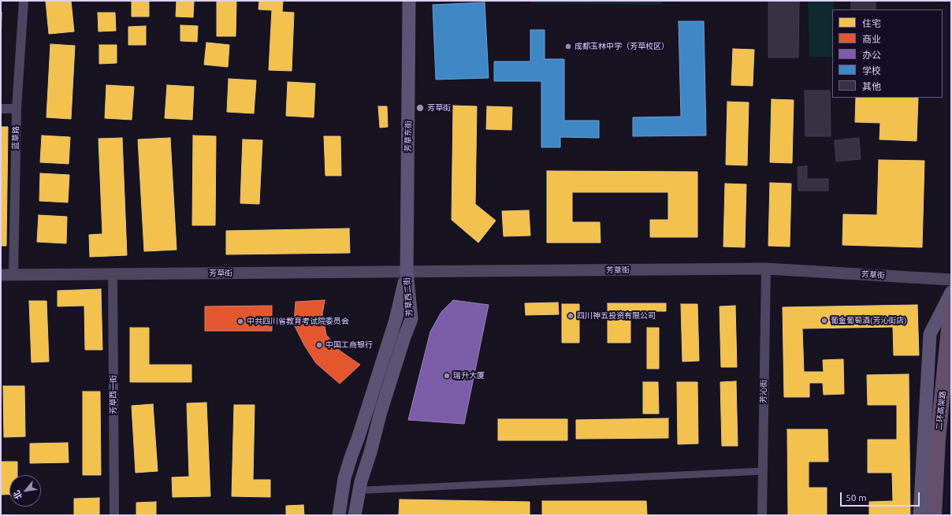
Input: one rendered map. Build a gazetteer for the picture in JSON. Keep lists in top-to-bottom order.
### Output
{
  "streets": {
    "highway": ["二环高架路"],
    "main road": ["芳草东街", "芳草西二街"],
    "street": [
      "蓝草路",
      "芳草街",
      "芳沁街",
      "芳草西一街"
    ]
  },
  "crossings": [
    ["芳草东街", "芳草街"],
    ["芳草东街", "芳草西二街"],
    ["蓝草路", "芳草街"],
    ["芳草街", "芳草西二街"],
    ["芳草街", "芳沁街"],
    ["芳草街", "芳草西一街"]
  ],
  "places": [
    "成都玉林中学（芳草校区）",
    "芳草街",
    "四川神五投资有限公司",
    "葡金葡萄酒(芳沁街店)",
    "中共四川省教育考试院委员会",
    "中国工商银行",
    "瑞升大厦"
  ],
  "legend": [
    "住宅",
    "商业",
    "办公",
    "学校",
    "其他"
  ],
  "scale_bar": "50 m",
  "north": "bottom left"
}
